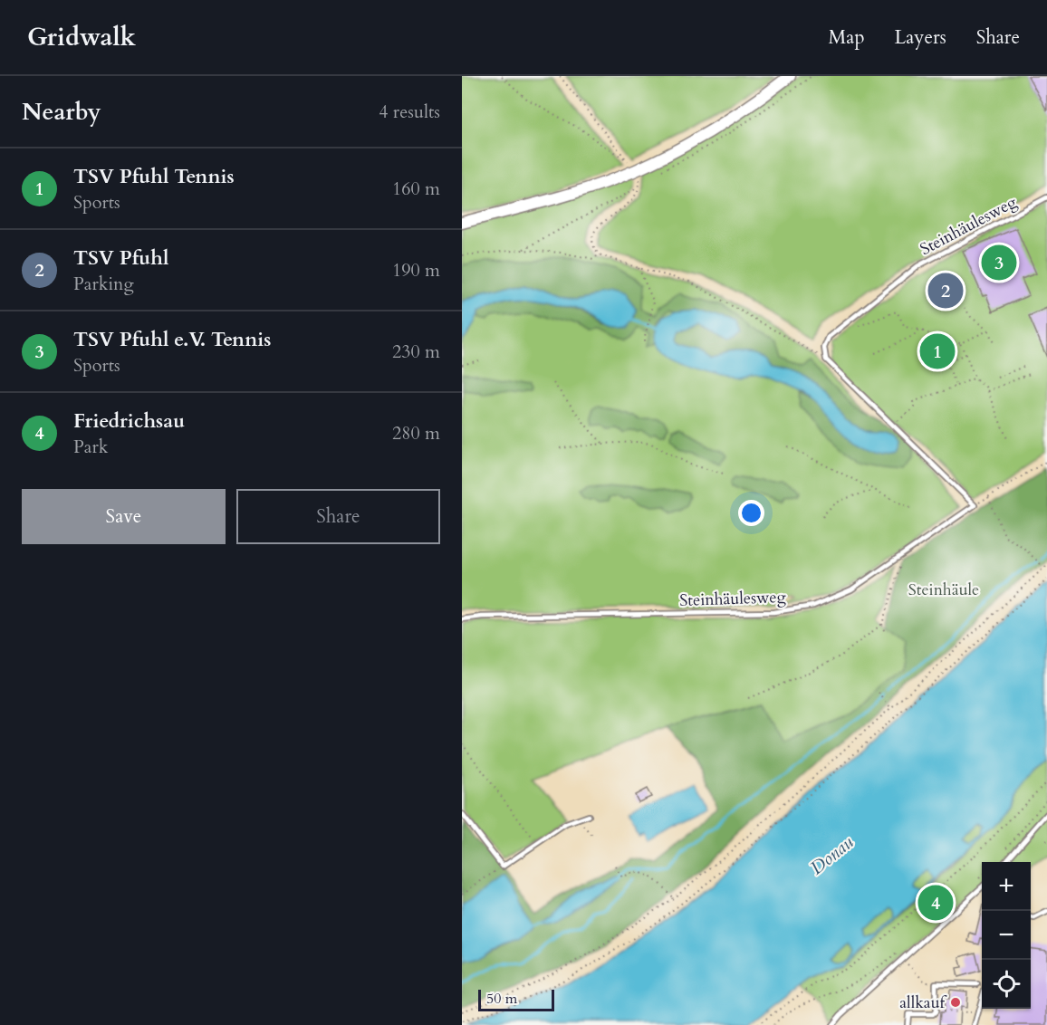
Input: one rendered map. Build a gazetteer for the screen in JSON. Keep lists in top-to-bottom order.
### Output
{
  "streets": {
    "lane": ["Steinhäulesweg"]
  },
  "water": ["Donau"],
  "parks": ["Steinhäule"],
  "places": ["allkauf"],
  "scale_bar": "50 m",
  "page": {
    "header": "Gridwalk",
    "nav": ["Map", "Layers", "Share"],
    "heading": ["Nearby", "4 results"],
    "list": [
      {
        "mark": "1",
        "name": "TSV Pfuhl Tennis",
        "note": "Sports",
        "value": "160 m"
      },
      {
        "mark": "2",
        "name": "TSV Pfuhl",
        "note": "Parking",
        "value": "190 m"
      },
      {
        "mark": "3",
        "name": "TSV Pfuhl e.V. Tennis",
        "note": "Sports",
        "value": "230 m"
      },
      {
        "mark": "4",
        "name": "Friedrichsau",
        "note": "Park",
        "value": "280 m"
      }
    ],
    "pins": [
      "3",
      "2",
      "1",
      "4"
    ],
    "buttons": ["Save", "Share"],
    "map_buttons": ["+", "−"],
    "scale": "50 m"
  }
}
